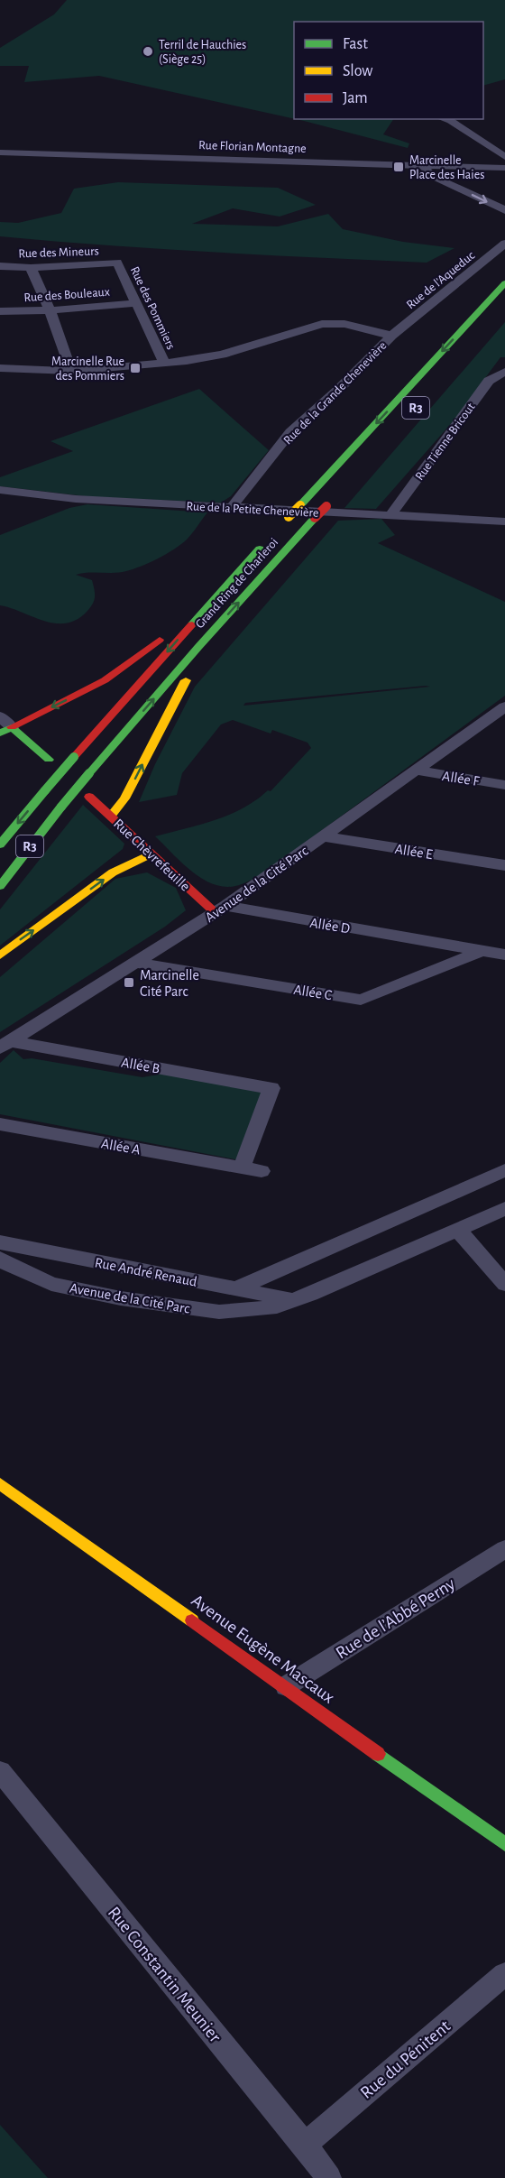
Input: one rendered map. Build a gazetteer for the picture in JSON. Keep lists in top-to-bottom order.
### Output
{
  "streets": {
    "main road": [
      "R3",
      "Grand Ring de Charleroi",
      "Rue Chèvrefeuille",
      "Avenue Eugène Mascaux"
    ],
    "street": [
      "Rue Florian Montagne",
      "Rue des Mineurs",
      "Rue de l'Aqueduc",
      "Rue des Bouleaux",
      "Rue des Pommiers",
      "Rue de la Grande Chenevière",
      "Rue Tienne Bricout",
      "Rue de la Petite Chenevière",
      "Allée F",
      "Allée E",
      "Avenue de la Cité Parc",
      "Allée D",
      "Allée C",
      "Allée B",
      "Allée A",
      "Rue André Renaud",
      "Rue de l’Abbé Perny",
      "Rue Constantin Meunier",
      "Rue du Pénitent"
    ]
  },
  "crossings": [
    ["Rue des Mineurs", "Rue des Pommiers"],
    ["Rue de l'Aqueduc", "Rue de la Grande Chenevière"],
    ["Rue des Bouleaux", "Rue des Pommiers"],
    ["Rue des Pommiers", "Rue de la Grande Chenevière"],
    ["Rue de la Grande Chenevière", "Rue de la Petite Chenevière"],
    ["Rue Tienne Bricout", "Rue de la Petite Chenevière"],
    ["Allée F", "Avenue de la Cité Parc"],
    ["Allée E", "Avenue de la Cité Parc"],
    ["Rue Chèvrefeuille", "Avenue de la Cité Parc"],
    ["Rue Chèvrefeuille", "Allée D"],
    ["Avenue de la Cité Parc", "Allée D"],
    ["Avenue de la Cité Parc", "Allée C"],
    ["Avenue de la Cité Parc", "Allée B"],
    ["Avenue de la Cité Parc", "Rue André Renaud"],
    ["Allée D", "Allée C"],
    ["Allée B", "Allée A"],
    ["Rue de l’Abbé Perny", "Avenue Eugène Mascaux"],
    ["Rue Constantin Meunier", "Rue du Pénitent"]
  ],
  "places": {
    "other": ["Terril de Hauchies (Siège 25)"],
    "transit": ["Marcinelle Place des Haies", "Marcinelle Rue des Pommiers", "Marcinelle Cité Parc"]
  },
  "legend": ["Fast", "Slow", "Jam"]
}
